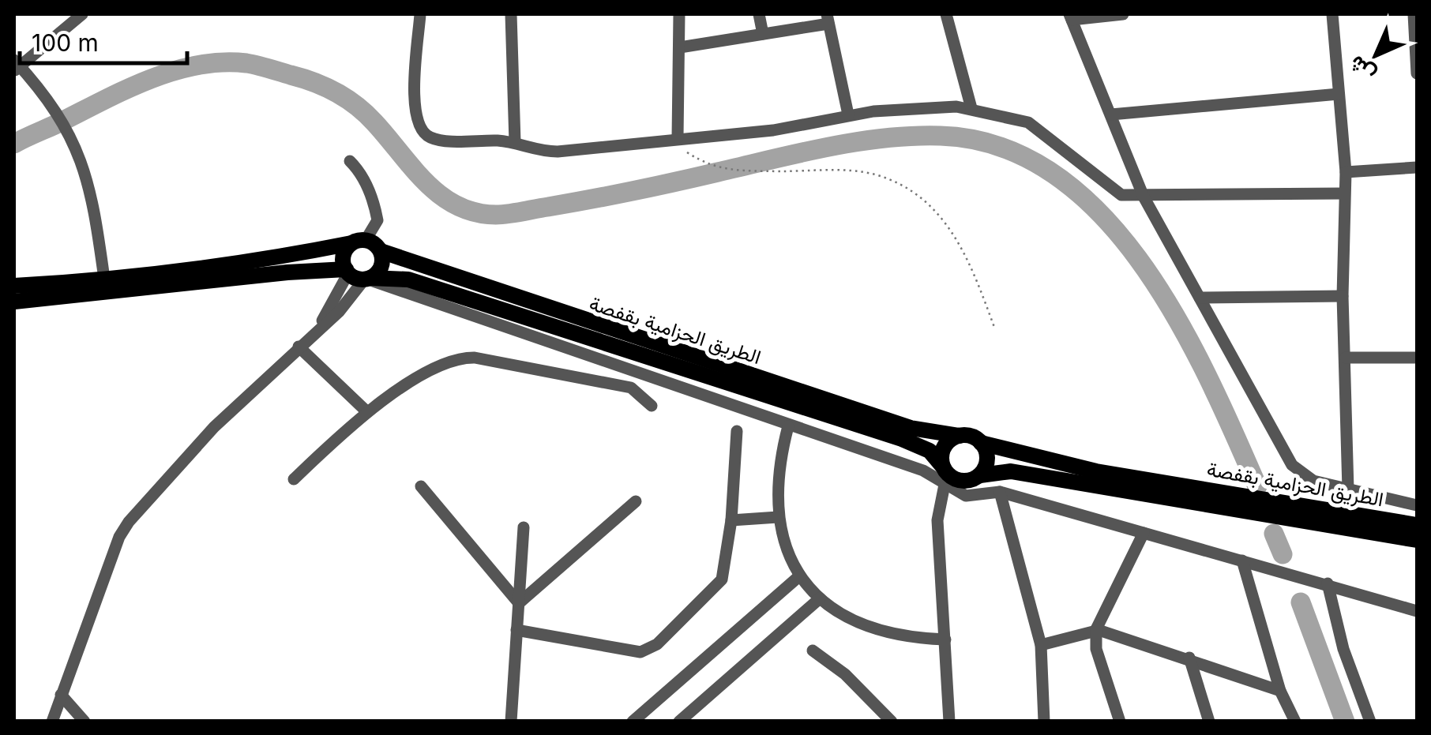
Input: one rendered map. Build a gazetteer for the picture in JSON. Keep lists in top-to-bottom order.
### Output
{
  "streets": {
    "main road": ["الطريق الحزامية بقفصة"]
  },
  "scale_bar": "100 m",
  "north": "bottom left"
}
